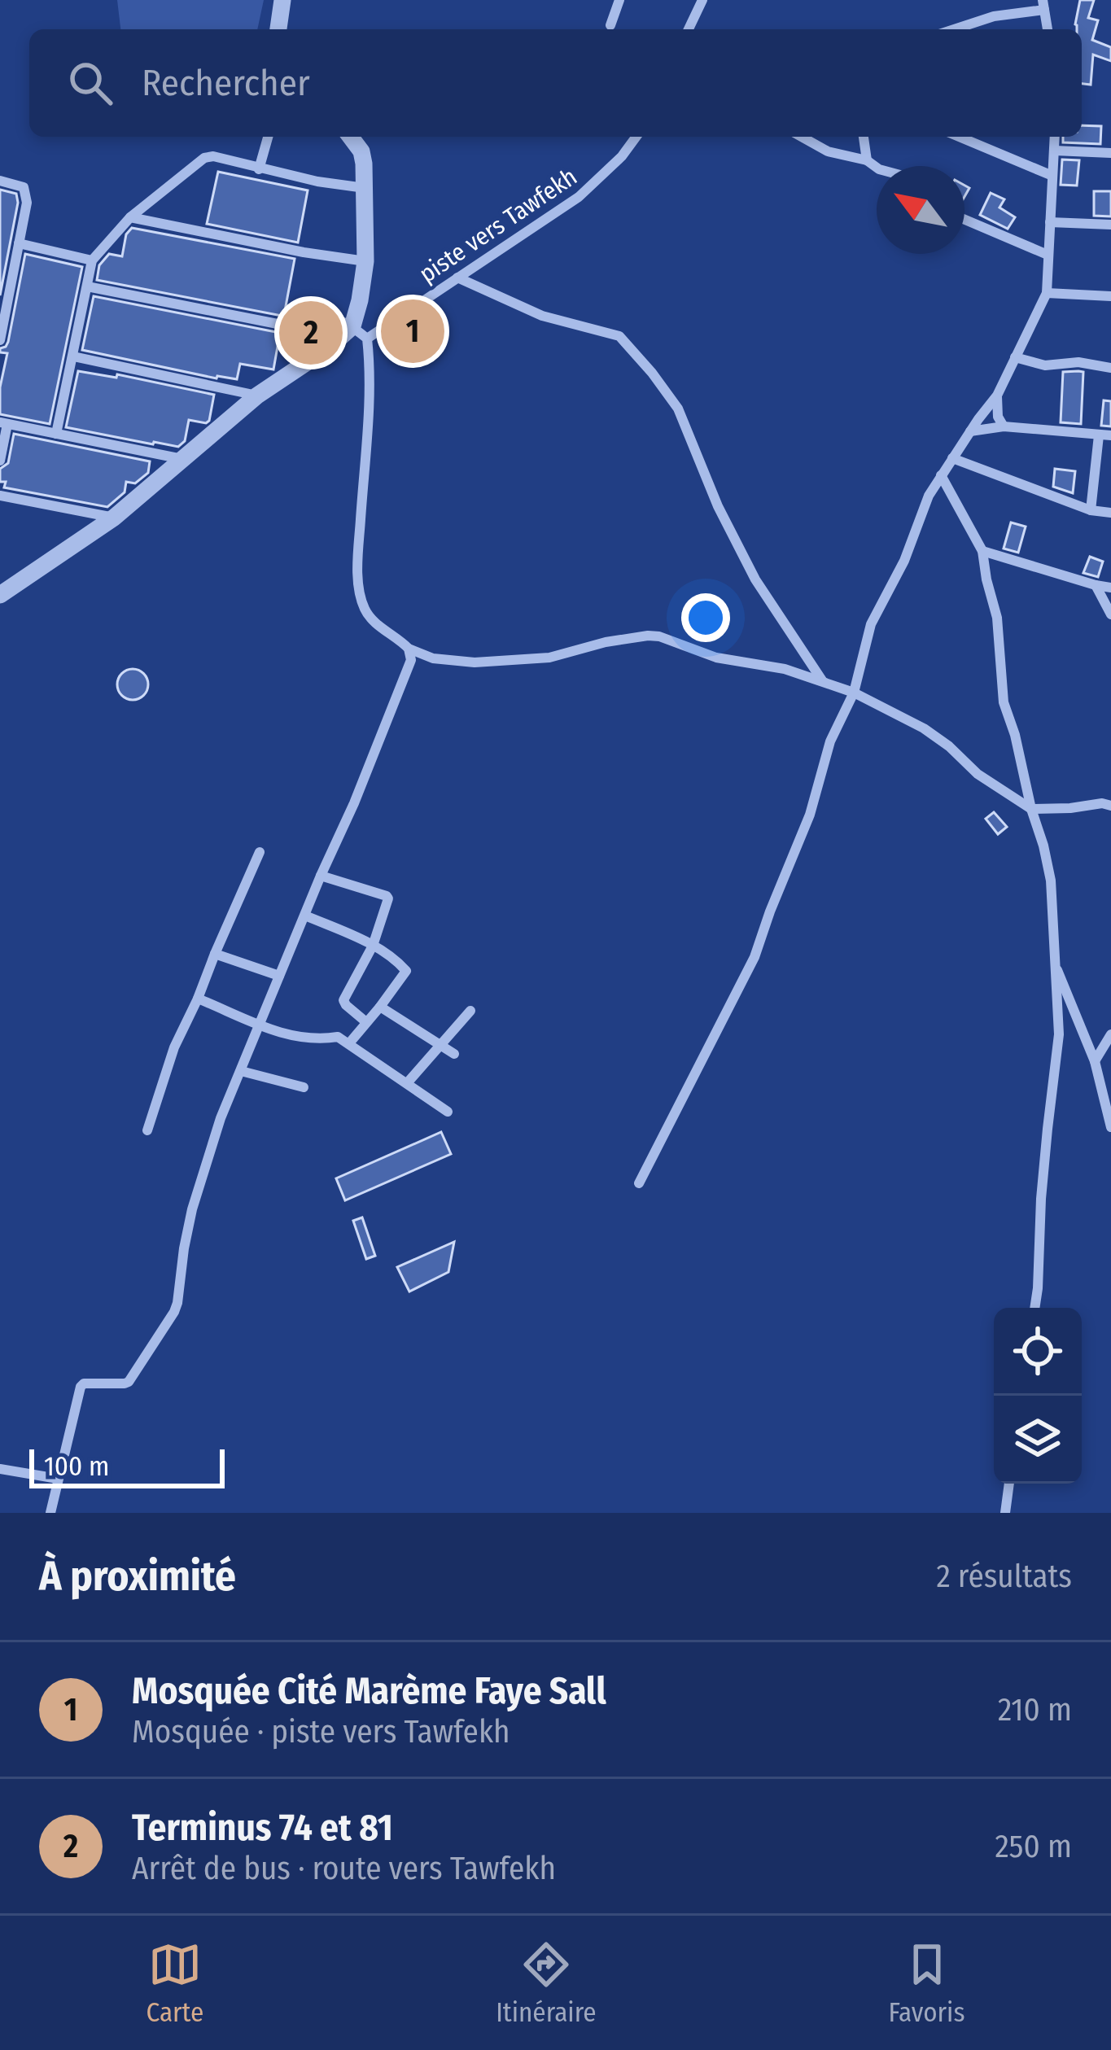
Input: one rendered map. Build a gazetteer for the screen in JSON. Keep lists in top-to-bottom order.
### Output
{
  "streets": {
    "street": ["piste vers Tawfekh"]
  },
  "scale_bar": "100 m",
  "north": "top left",
  "page": {
    "search": "Rechercher",
    "pins": ["1", "2"],
    "scale": "100 m",
    "heading": ["À proximité", "2 résultats"],
    "list": [
      {
        "mark": "1",
        "name": "Mosquée Cité Marème Faye Sall",
        "note": "Mosquée · piste vers Tawfekh",
        "value": "210 m"
      },
      {
        "mark": "2",
        "name": "Terminus 74 et 81",
        "note": "Arrêt de bus · route vers Tawfekh",
        "value": "250 m"
      }
    ],
    "nav": ["Carte", "Itinéraire", "Favoris"]
  }
}
